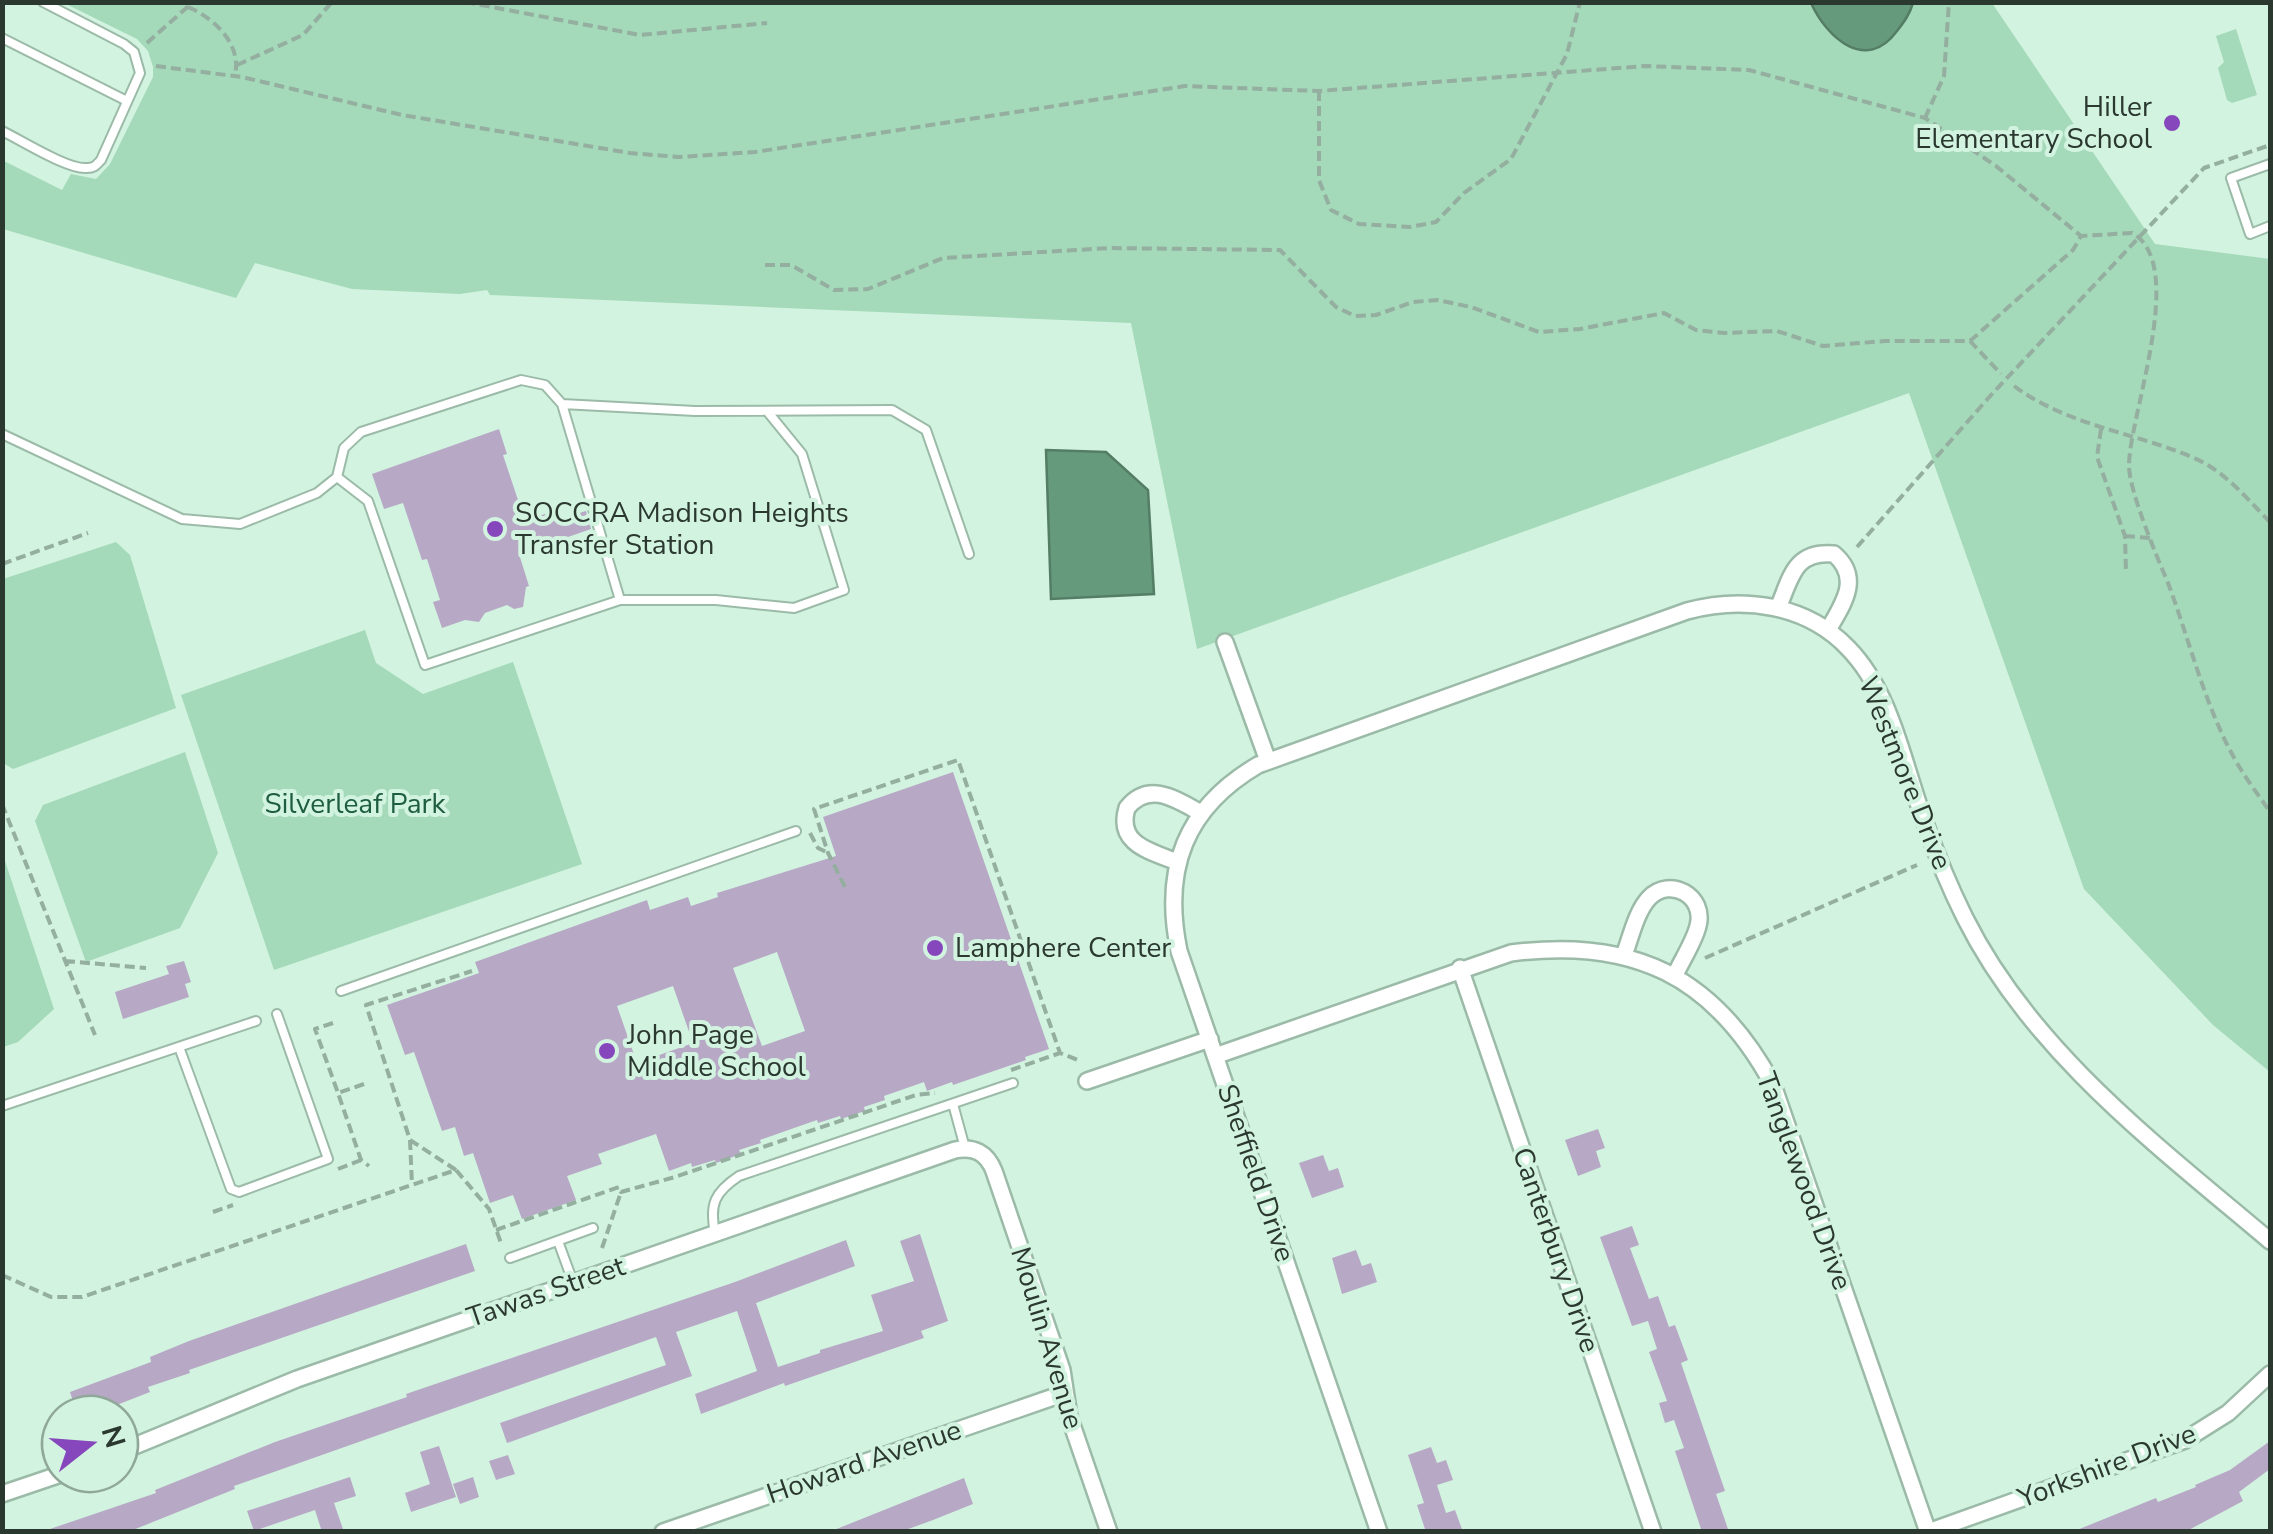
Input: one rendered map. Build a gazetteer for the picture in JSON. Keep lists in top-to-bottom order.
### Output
{
  "streets": {
    "street": [
      "Westmore Drive",
      "Sheffield Drive",
      "Tanglewood Drive",
      "Canterbury Drive",
      "Tawas Street",
      "Moulin Avenue",
      "Howard Avenue",
      "Yorkshire Drive"
    ]
  },
  "crossings": [
    ["Westmore Drive", "Sheffield Drive"],
    ["Sheffield Drive", "Tanglewood Drive"],
    ["Tanglewood Drive", "Canterbury Drive"],
    ["Tanglewood Drive", "Yorkshire Drive"],
    ["Tawas Street", "Moulin Avenue"],
    ["Moulin Avenue", "Howard Avenue"]
  ],
  "parks": ["Silverleaf Park"],
  "places": [
    "Hiller Elementary School",
    "SOCCRA Madison Heights Transfer Station",
    "Lamphere Center",
    "John Page Middle School"
  ],
  "north": "right"
}
